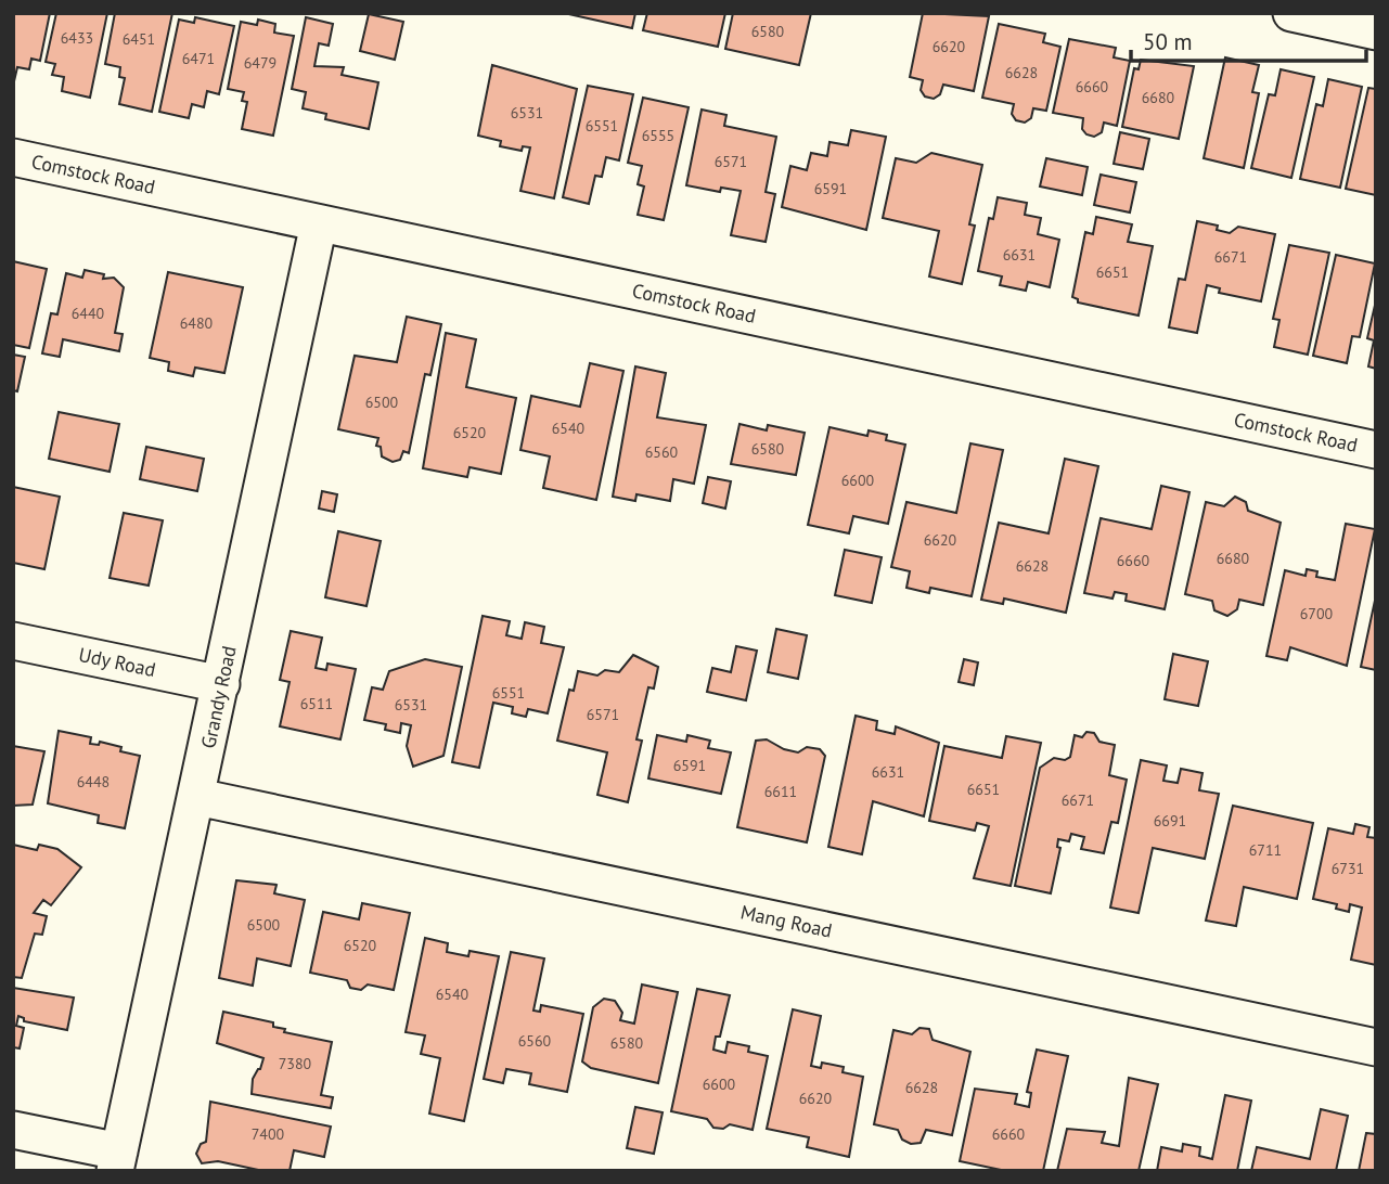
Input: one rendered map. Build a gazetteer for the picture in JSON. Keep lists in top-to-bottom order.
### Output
{
  "streets": {
    "street": [
      "Comstock Road",
      "Udy Road",
      "Grandy Road",
      "Mang Road"
    ]
  },
  "crossings": [
    ["Comstock Road", "Grandy Road"],
    ["Udy Road", "Grandy Road"],
    ["Grandy Road", "Mang Road"]
  ],
  "house_numbers": [
    "6580",
    "6433",
    "6451",
    "6620",
    "6471",
    "6479",
    "6628",
    "6660",
    "6680",
    "6531",
    "6551",
    "6555",
    "6571",
    "6591",
    "6631",
    "6671",
    "6651",
    "6440",
    "6480",
    "6500",
    "6540",
    "6520",
    "6580",
    "6560",
    "6600",
    "6620",
    "6680",
    "6660",
    "6628",
    "6700",
    "6551",
    "6511",
    "6531",
    "6571",
    "6591",
    "6631",
    "6448",
    "6651",
    "6611",
    "6671",
    "6691",
    "6711",
    "6731",
    "6500",
    "6520",
    "6540",
    "6560",
    "6580",
    "7380",
    "6600",
    "6628",
    "6620",
    "7400",
    "6660"
  ],
  "scale_bar": "50 m"
}
